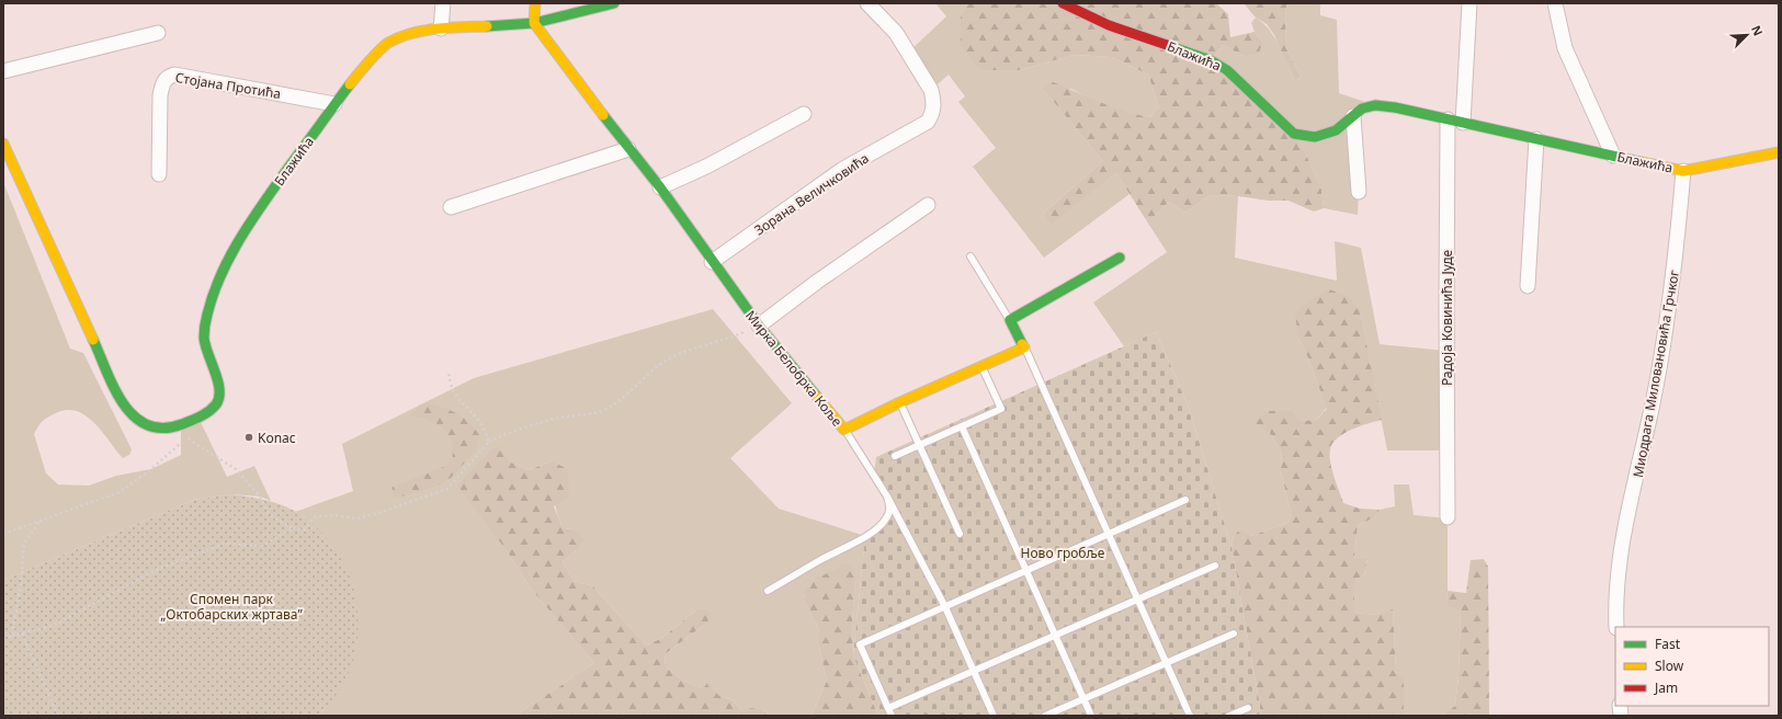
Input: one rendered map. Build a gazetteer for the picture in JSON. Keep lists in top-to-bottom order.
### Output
{
  "streets": {
    "street": [
      "Блажића",
      "Стојана Протића",
      "Зорана Величковића",
      "Радоја Ковинића Јуде",
      "Мирка Белобрка Коље",
      "Миодрага Миловановића Грчког"
    ]
  },
  "crossings": [
    ["Блажића", "Стојана Протића"],
    ["Блажића", "Радоја Ковинића Јуде"],
    ["Блажића", "Мирка Белобрка Коље"],
    ["Блажића", "Миодрага Миловановића Грчког"],
    ["Зорана Величковића", "Мирка Белобрка Коље"]
  ],
  "parks": ["Ново гробље", "Спомен парк „Октобарских жртава”"],
  "places": ["Konac"],
  "legend": ["Fast", "Slow", "Jam"],
  "north": "top right"
}
